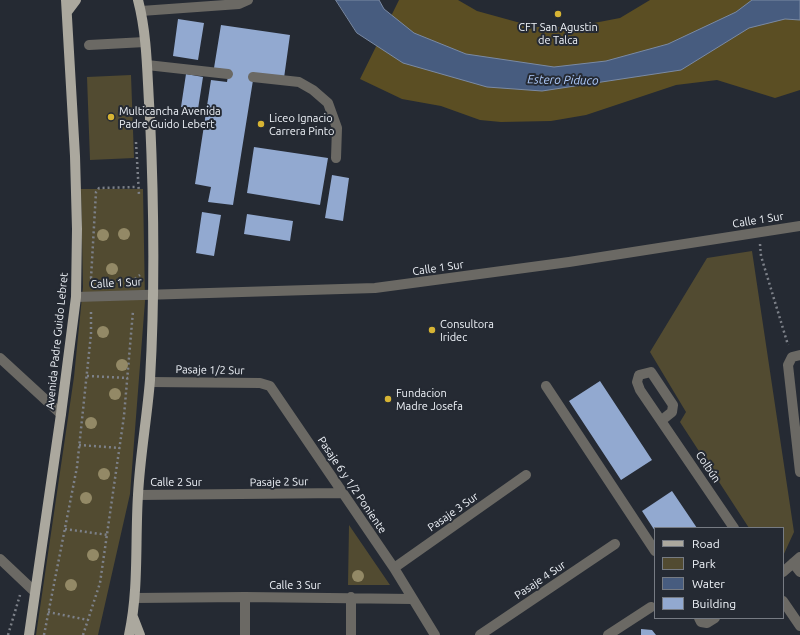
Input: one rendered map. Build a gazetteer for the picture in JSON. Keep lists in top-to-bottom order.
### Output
{
  "streets": {
    "main road": ["Avenida Padre Guido Lebret"],
    "street": [
      "Calle 1 Sur",
      "Pasaje 1/2 Sur",
      "Colbún",
      "Calle 2 Sur",
      "Pasaje 2 Sur",
      "Pasaje 6 y 1/2 Poniente",
      "Pasaje 3 Sur",
      "Pasaje 4 Sur",
      "Calle 3 Sur"
    ]
  },
  "crossings": [
    ["Calle 1 Sur", "Avenida Padre Guido Lebret"],
    ["Pasaje 1/2 Sur", "Pasaje 6 y 1/2 Poniente"],
    ["Calle 2 Sur", "Pasaje 2 Sur"],
    ["Pasaje 2 Sur", "Pasaje 6 y 1/2 Poniente"],
    ["Pasaje 6 y 1/2 Poniente", "Pasaje 3 Sur"],
    ["Pasaje 6 y 1/2 Poniente", "Calle 3 Sur"]
  ],
  "water": ["Estero Piduco"],
  "places": [
    "CFT San Agustin de Talca",
    "Multicancha Avenida Padre Guido Lebert",
    "Liceo Ignacio Carrera Pinto",
    "Consultora Iridec",
    "Fundacion Madre Josefa"
  ],
  "legend": [
    "Road",
    "Park",
    "Water",
    "Building"
  ]
}
